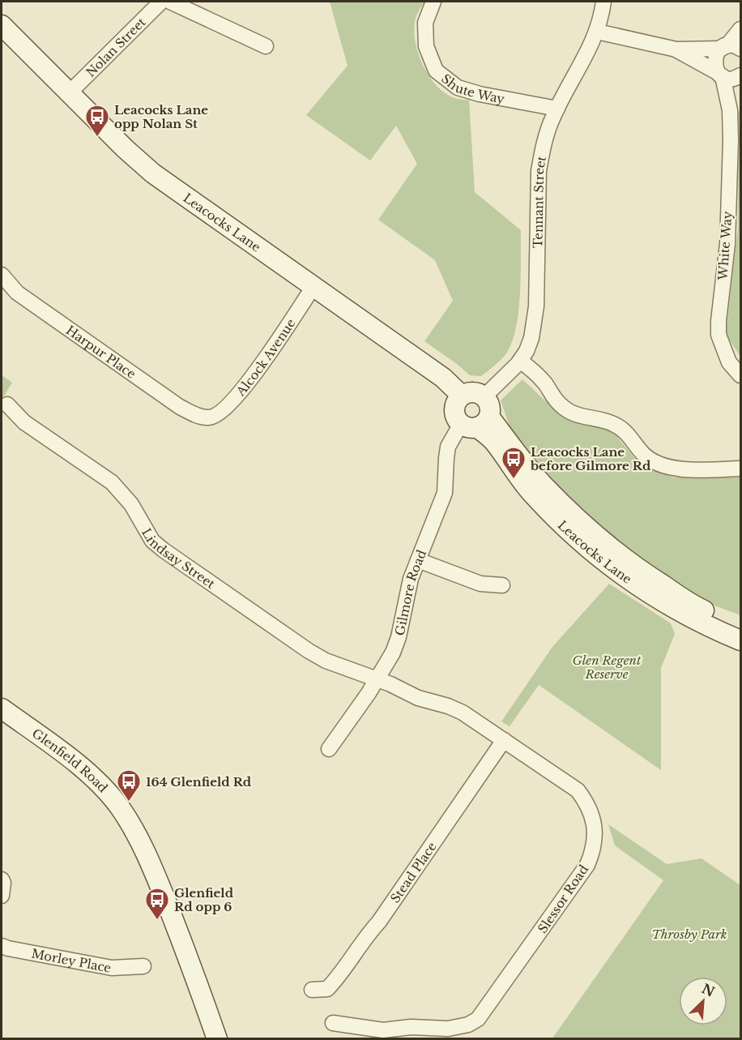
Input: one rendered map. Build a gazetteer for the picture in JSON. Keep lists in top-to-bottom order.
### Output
{
  "streets": {
    "street": [
      "Nolan Street",
      "Shute Way",
      "Tennant Street",
      "Leacocks Lane",
      "White Way",
      "Harpur Place",
      "Alcock Avenue",
      "Lindsay Street",
      "Gilmore Road",
      "Glenfield Road",
      "Stead Place",
      "Slessor Road",
      "Morley Place"
    ]
  },
  "crossings": [
    ["Nolan Street", "Leacocks Lane"],
    ["Shute Way", "Tennant Street"],
    ["Tennant Street", "Leacocks Lane"],
    ["Tennant Street", "Gilmore Road"],
    ["Leacocks Lane", "Alcock Avenue"],
    ["Leacocks Lane", "Gilmore Road"],
    ["Harpur Place", "Alcock Avenue"],
    ["Lindsay Street", "Gilmore Road"],
    ["Lindsay Street", "Slessor Road"],
    ["Gilmore Road", "Slessor Road"],
    ["Stead Place", "Slessor Road"]
  ],
  "parks": ["Glen Regent Reserve", "Throsby Park"],
  "places": {
    "bus stop": [
      "Leacocks Lane opp Nolan St",
      "Leacocks Lane before Gilmore Rd",
      "164 Glenfield Rd",
      "Glenfield Rd opp 6"
    ]
  },
  "north": "top right"
}
